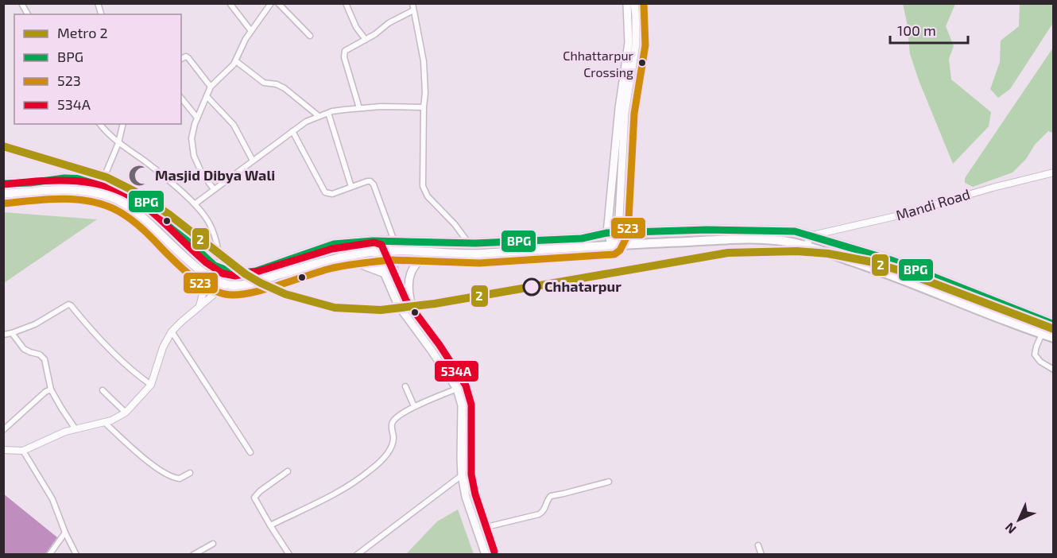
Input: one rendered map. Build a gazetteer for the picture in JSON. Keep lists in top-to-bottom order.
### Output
{
  "streets": {
    "street": ["Mandi Road"]
  },
  "places": {
    "other": ["Chhattarpur Crossing", "Chhatarpur"],
    "mosque": ["Masjid Dibya Wali"]
  },
  "lines": [
    "transit line 523",
    "metro line 2",
    "transit line BPG",
    "transit line 534A"
  ],
  "legend": [
    "Metro 2",
    "BPG",
    "523",
    "534A"
  ],
  "scale_bar": "100 m",
  "north": "bottom left"
}
